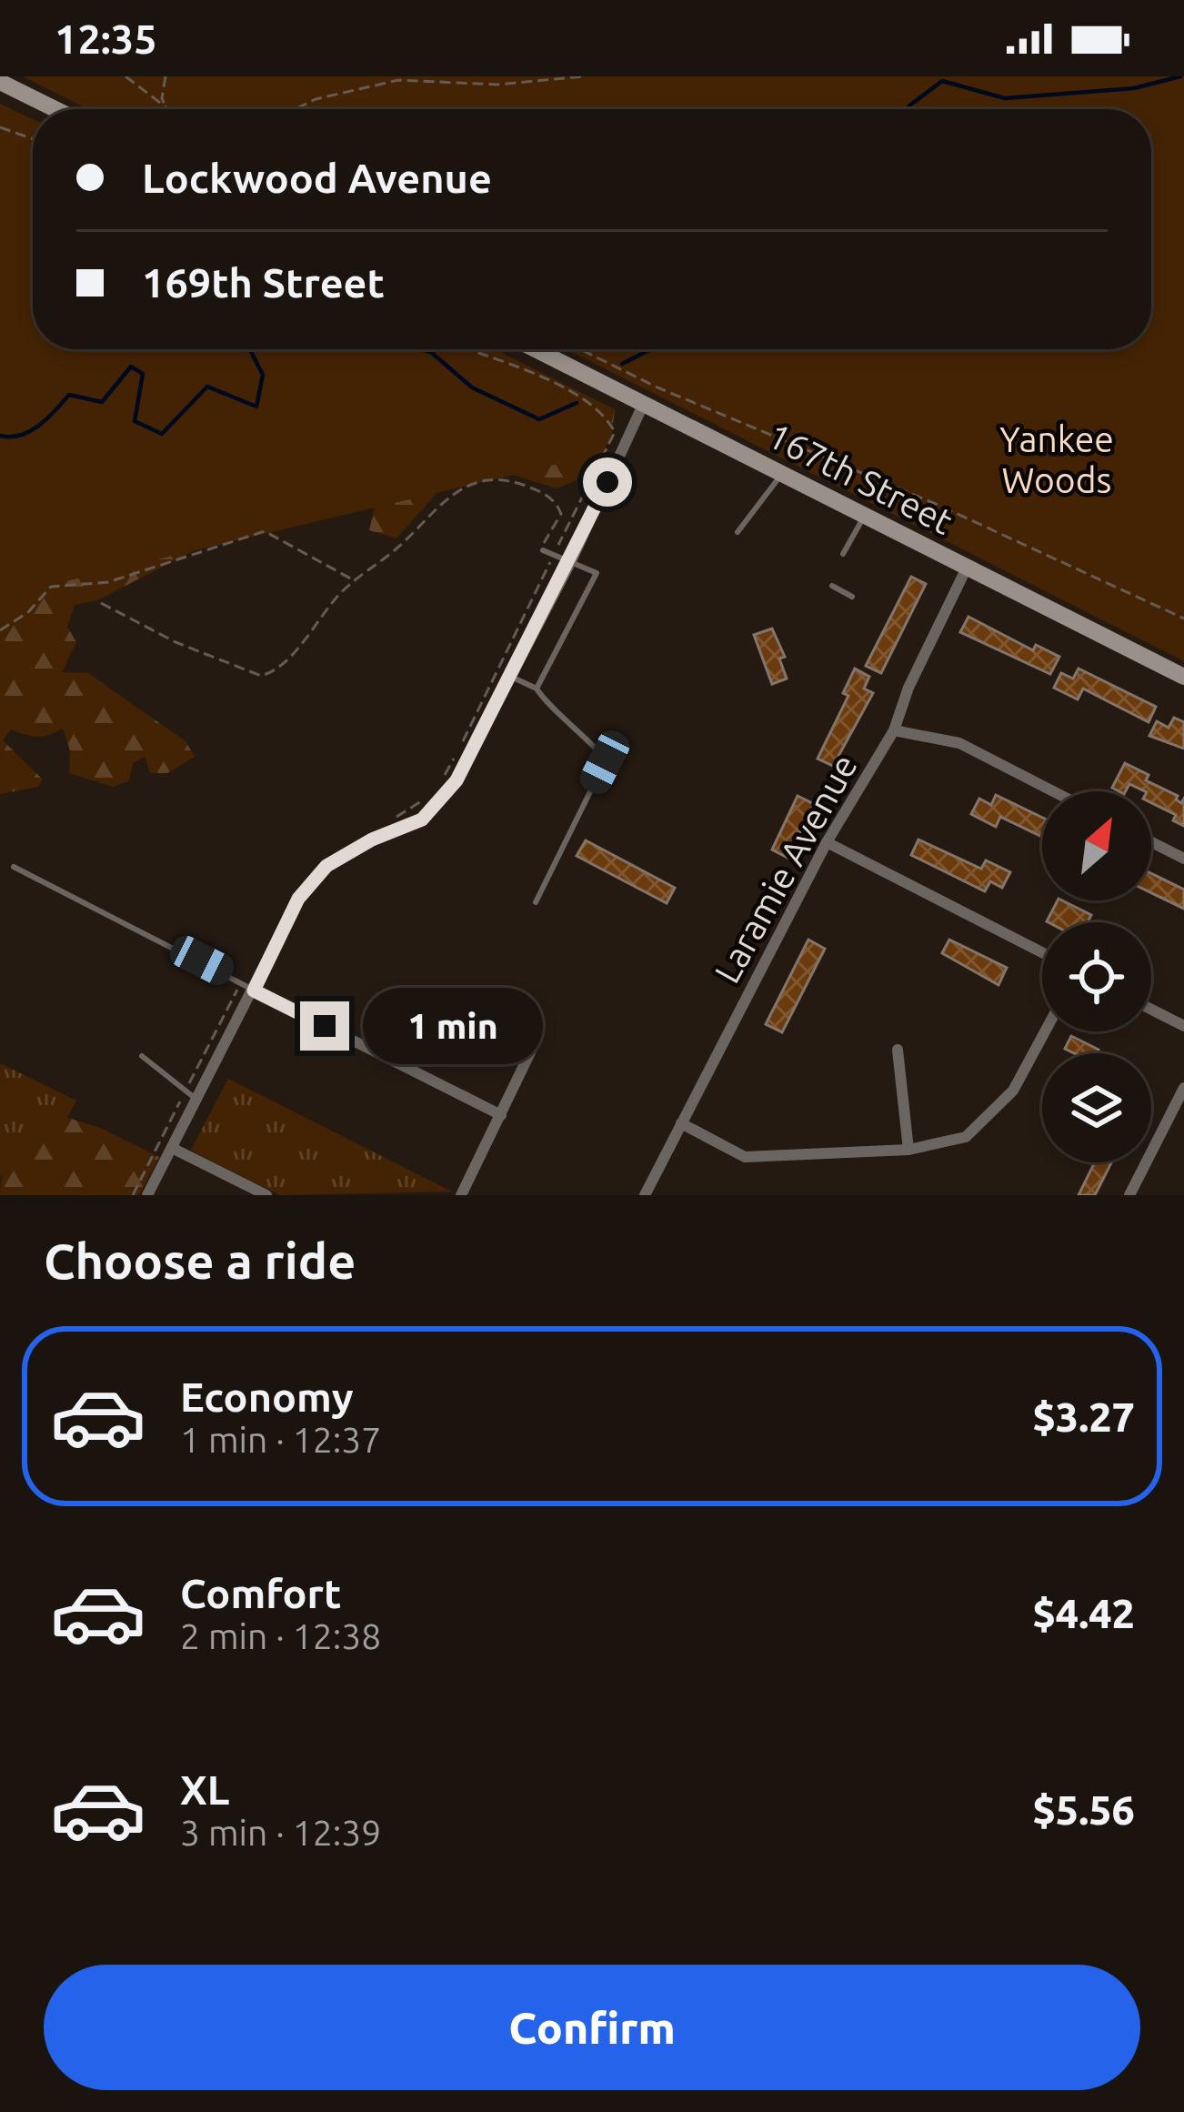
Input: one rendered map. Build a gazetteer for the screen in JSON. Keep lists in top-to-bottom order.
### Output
{
  "streets": {
    "main road": ["167th Street"],
    "street": ["Laramie Avenue"]
  },
  "crossings": [
    ["167th Street", "Laramie Avenue"]
  ],
  "parks": ["Yankee Woods"],
  "north": "top right",
  "page": {
    "status": "12:35",
    "banner": ["Lockwood Avenue", "169th Street"],
    "bubble": "1 min",
    "heading": "Choose a ride",
    "list": [
      {
        "name": "Economy",
        "note": "1 min · 12:37",
        "value": "$3.27"
      },
      {
        "name": "Comfort",
        "note": "2 min · 12:38",
        "value": "$4.42"
      },
      {
        "name": "XL",
        "note": "3 min · 12:39",
        "value": "$5.56"
      }
    ],
    "buttons": "Confirm"
  }
}
